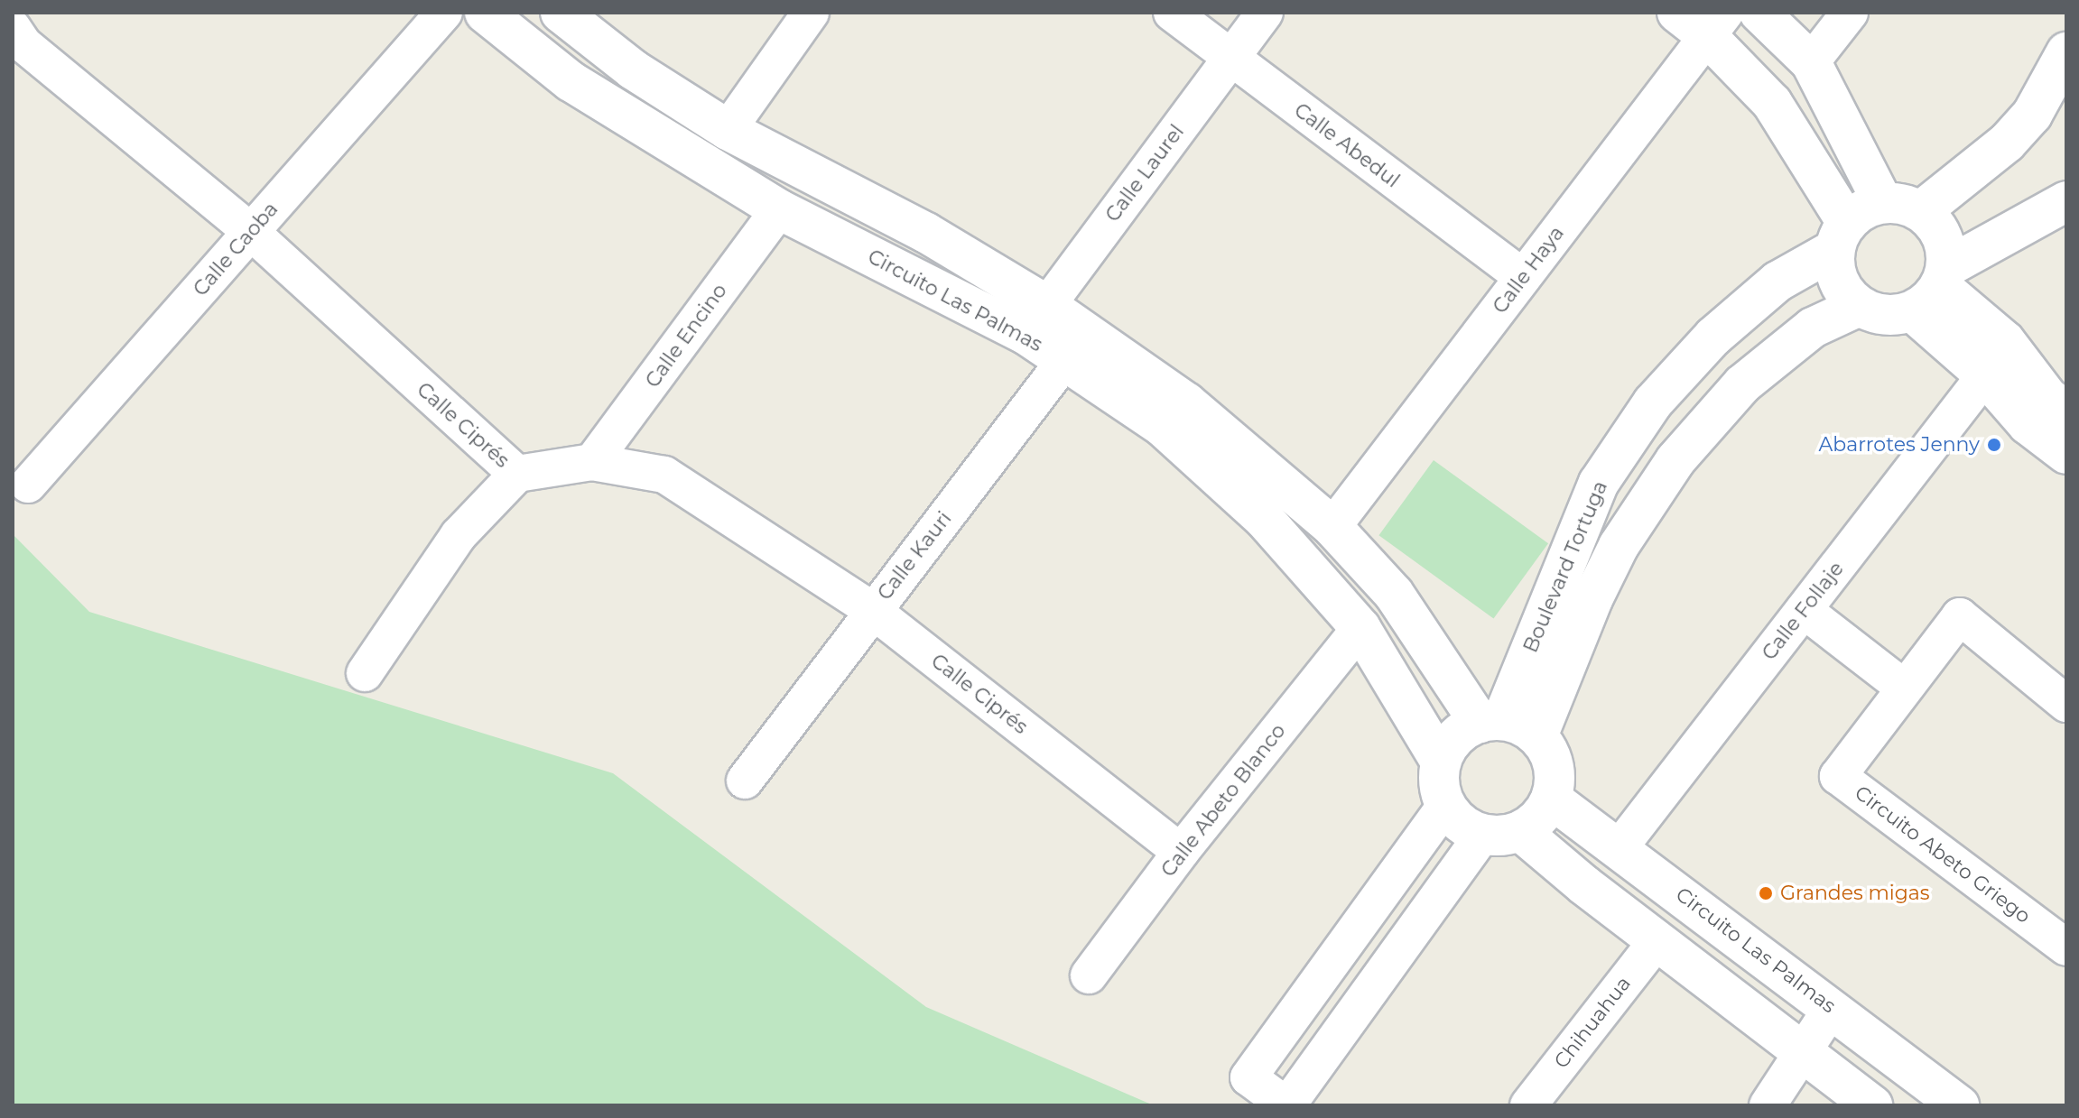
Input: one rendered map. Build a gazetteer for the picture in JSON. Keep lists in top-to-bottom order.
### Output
{
  "streets": {
    "street": [
      "Calle Abedul",
      "Calle Laurel",
      "Calle Caoba",
      "Calle Haya",
      "Circuito Las Palmas",
      "Calle Encino",
      "Calle Ciprés",
      "Calle Kauri",
      "Boulevard Tortuga",
      "Calle Follaje",
      "Calle Abeto Blanco",
      "Circuito Abeto Griego",
      "Chihuahua"
    ]
  },
  "crossings": [
    ["Calle Abedul", "Calle Laurel"],
    ["Calle Abedul", "Calle Haya"],
    ["Calle Laurel", "Circuito Las Palmas"],
    ["Calle Caoba", "Calle Ciprés"],
    ["Calle Haya", "Circuito Las Palmas"],
    ["Circuito Las Palmas", "Calle Encino"],
    ["Circuito Las Palmas", "Calle Kauri"],
    ["Circuito Las Palmas", "Boulevard Tortuga"],
    ["Circuito Las Palmas", "Calle Follaje"],
    ["Circuito Las Palmas", "Calle Abeto Blanco"],
    ["Calle Encino", "Calle Ciprés"],
    ["Calle Ciprés", "Calle Kauri"],
    ["Calle Ciprés", "Calle Abeto Blanco"]
  ],
  "places": ["Abarrotes Jenny", "Grandes migas"]
}
